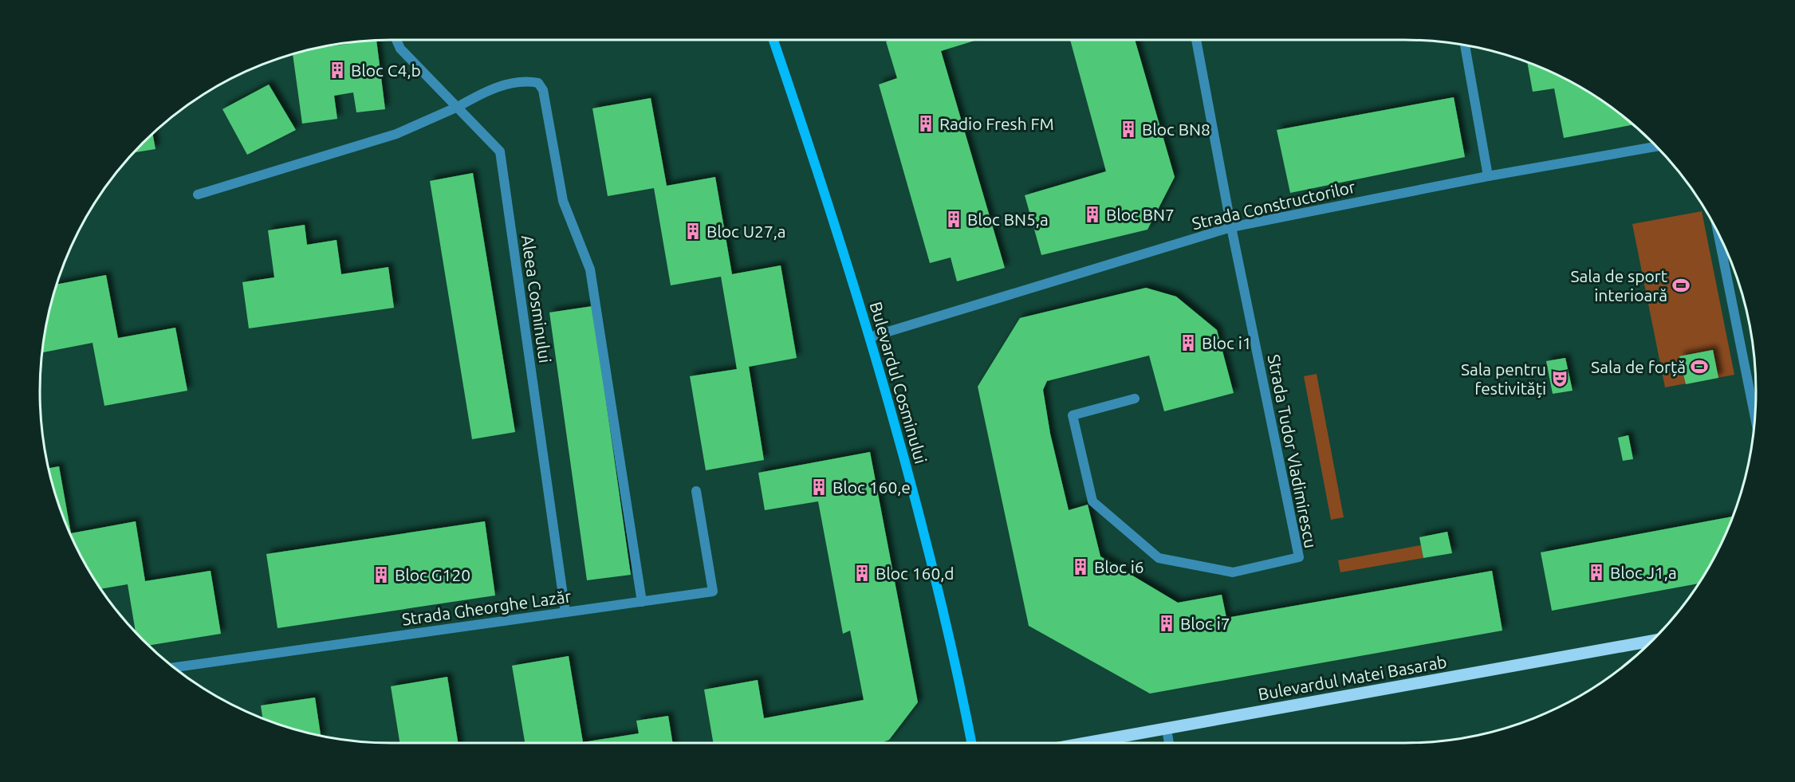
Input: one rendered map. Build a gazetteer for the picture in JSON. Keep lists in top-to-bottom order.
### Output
{
  "streets": {
    "main road": ["Bulevardul Matei Basarab"],
    "street": [
      "Strada Constructorilor",
      "Aleea Cosminului",
      "Bulevardul Cosminului",
      "Strada Tudor Vladimirescu",
      "Strada Gheorghe Lazăr"
    ]
  },
  "crossings": [
    ["Strada Constructorilor", "Bulevardul Cosminului"],
    ["Strada Constructorilor", "Strada Tudor Vladimirescu"],
    ["Aleea Cosminului", "Strada Gheorghe Lazăr"]
  ],
  "places": {
    "building": [
      "Bloc C4,b",
      "Radio Fresh FM",
      "Bloc BN8",
      "Bloc BN7",
      "Bloc BN5,a",
      "Bloc U27,a",
      "Bloc i1",
      "Bloc 160,e",
      "Bloc i6",
      "Bloc J1,a",
      "Bloc 160,d",
      "Bloc G120",
      "Bloc i7"
    ],
    "sports": ["Sala de sport interioară", "Sala de forță"],
    "theatre": ["Sala pentru festivități"]
  }
}
